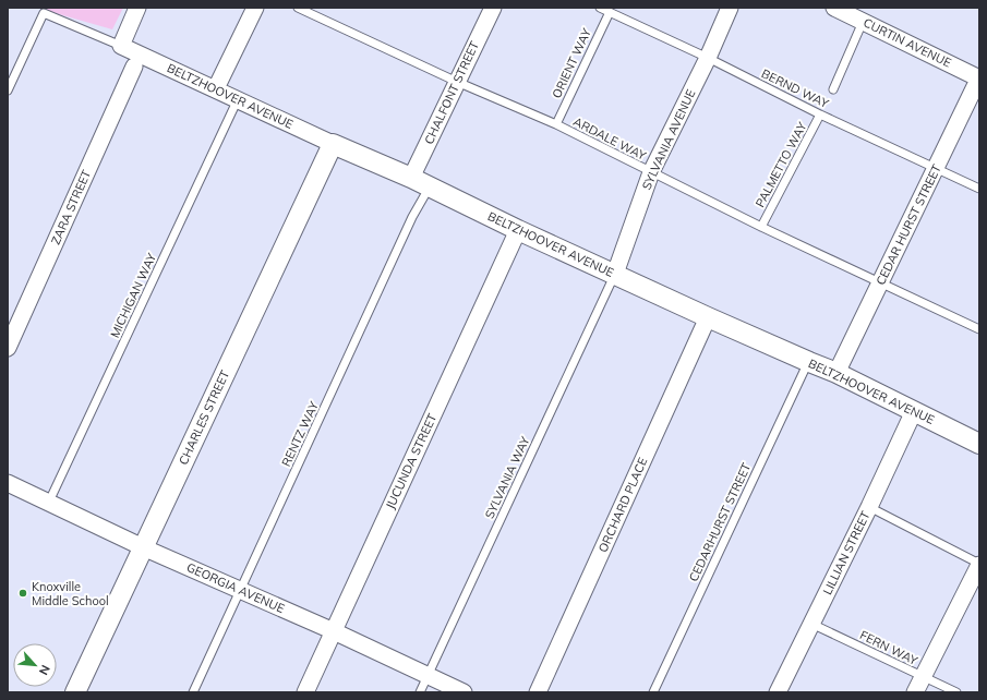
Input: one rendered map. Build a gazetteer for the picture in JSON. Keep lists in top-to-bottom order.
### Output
{
  "streets": {
    "street": [
      "CURTIN AVENUE",
      "CHALFONT STREET",
      "BELTZHOOVER AVENUE",
      "SYLVANIA AVENUE",
      "ZARA STREET",
      "CEDAR HURST STREET",
      "CHARLES STREET",
      "JUCUNDA STREET",
      "ORCHARD PLACE",
      "LILLIAN STREET",
      "GEORGIA AVENUE"
    ],
    "lane": [
      "ORIENT WAY",
      "BERND WAY",
      "ARDALE WAY",
      "PALMETTO WAY",
      "MICHIGAN WAY",
      "RENTZ WAY",
      "SYLVANIA WAY",
      "CEDARHURST STREET",
      "FERN WAY"
    ]
  },
  "crossings": [
    ["CURTIN AVENUE", "CEDAR HURST STREET"],
    ["ORIENT WAY", "BERND WAY"],
    ["ORIENT WAY", "ARDALE WAY"],
    ["BERND WAY", "SYLVANIA AVENUE"],
    ["BERND WAY", "PALMETTO WAY"],
    ["BERND WAY", "CEDAR HURST STREET"],
    ["CHALFONT STREET", "BELTZHOOVER AVENUE"],
    ["CHALFONT STREET", "ARDALE WAY"],
    ["BELTZHOOVER AVENUE", "SYLVANIA AVENUE"],
    ["BELTZHOOVER AVENUE", "CEDAR HURST STREET"],
    ["BELTZHOOVER AVENUE", "MICHIGAN WAY"],
    ["BELTZHOOVER AVENUE", "CHARLES STREET"],
    ["BELTZHOOVER AVENUE", "RENTZ WAY"],
    ["BELTZHOOVER AVENUE", "JUCUNDA STREET"],
    ["BELTZHOOVER AVENUE", "SYLVANIA WAY"],
    ["BELTZHOOVER AVENUE", "ORCHARD PLACE"],
    ["BELTZHOOVER AVENUE", "CEDARHURST STREET"],
    ["BELTZHOOVER AVENUE", "LILLIAN STREET"],
    ["ARDALE WAY", "SYLVANIA AVENUE"],
    ["ARDALE WAY", "PALMETTO WAY"],
    ["ARDALE WAY", "CEDAR HURST STREET"],
    ["SYLVANIA AVENUE", "SYLVANIA WAY"],
    ["MICHIGAN WAY", "GEORGIA AVENUE"],
    ["CHARLES STREET", "GEORGIA AVENUE"],
    ["RENTZ WAY", "GEORGIA AVENUE"],
    ["JUCUNDA STREET", "GEORGIA AVENUE"],
    ["SYLVANIA WAY", "GEORGIA AVENUE"],
    ["LILLIAN STREET", "FERN WAY"]
  ],
  "places": ["Knoxville Middle School"],
  "north": "bottom right"
}
